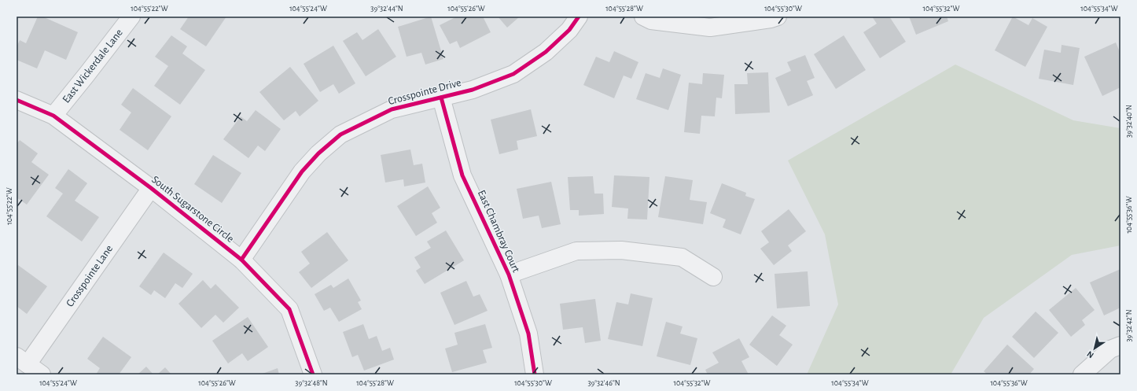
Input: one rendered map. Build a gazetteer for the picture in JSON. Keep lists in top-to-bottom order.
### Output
{
  "streets": {
    "street": [
      "East Wickerdale Lane",
      "Crosspointe Drive",
      "South Sugarstone Circle",
      "East Chambray Court",
      "Crosspointe Lane"
    ]
  },
  "crossings": [
    ["East Wickerdale Lane", "South Sugarstone Circle"],
    ["Crosspointe Drive", "South Sugarstone Circle"],
    ["Crosspointe Drive", "East Chambray Court"],
    ["South Sugarstone Circle", "Crosspointe Lane"]
  ],
  "north": "bottom left",
  "coordinates": [
    "104°55'22\"W",
    "104°55'24\"W",
    "39°32'44\"N",
    "104°55'26\"W",
    "104°55'28\"W",
    "104°55'30\"W",
    "104°55'32\"W",
    "104°55'34\"W",
    "39°32'40\"N",
    "104°55'36\"W",
    "39°32'42\"N",
    "39°32'48\"N",
    "39°32'46\"N"
  ]
}
